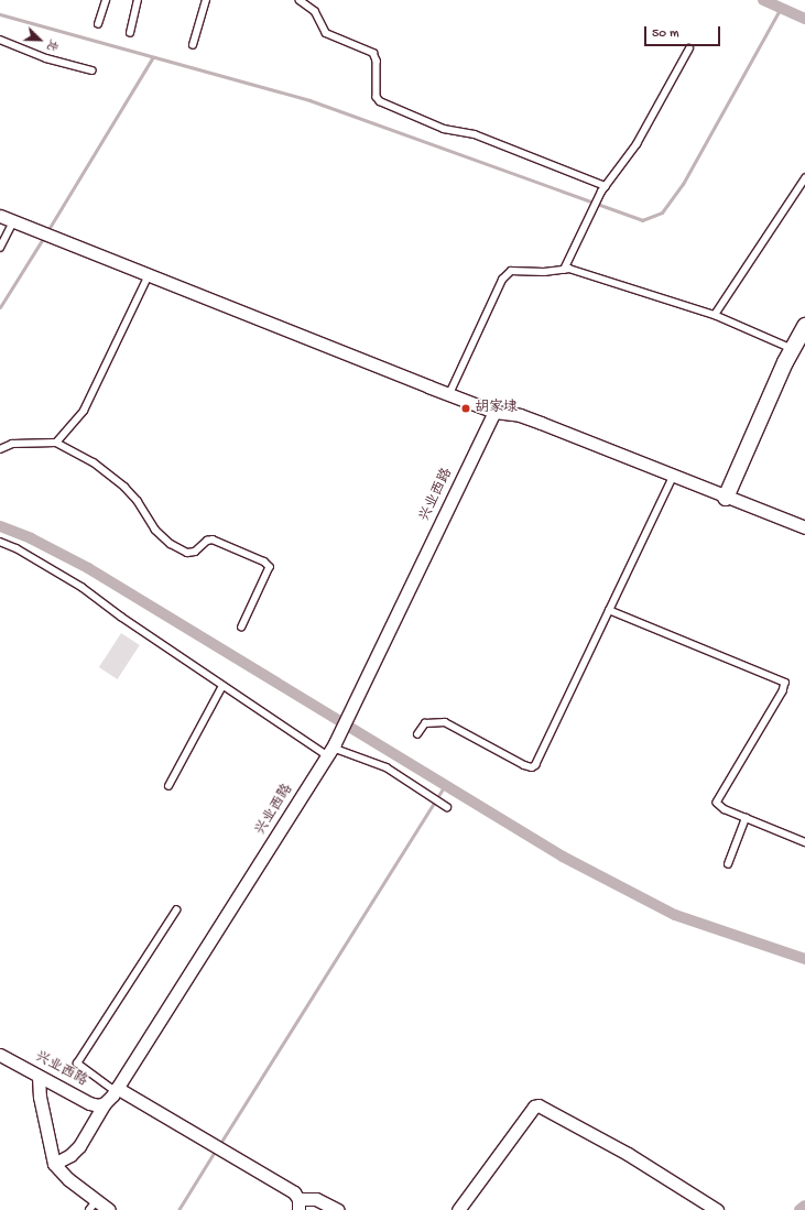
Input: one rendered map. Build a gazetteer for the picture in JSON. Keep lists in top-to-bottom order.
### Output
{
  "streets": {
    "street": ["兴业西路"]
  },
  "places": ["胡家埭"],
  "scale_bar": "50 m",
  "north": "bottom right"
}
